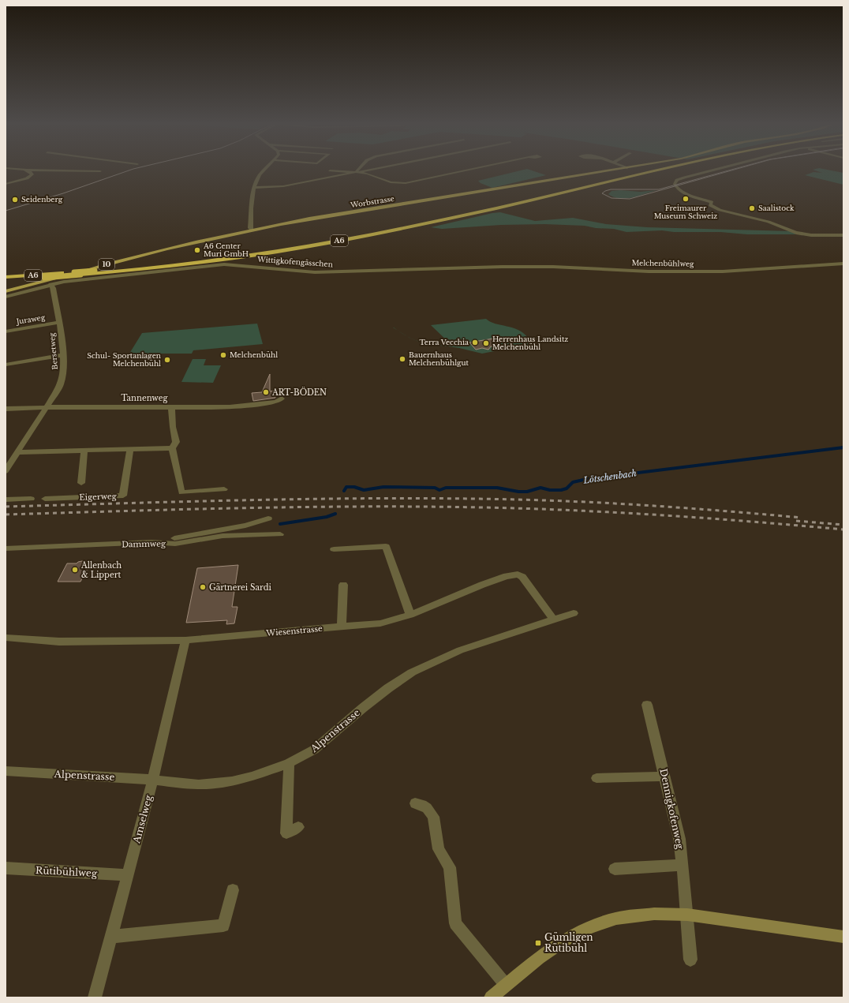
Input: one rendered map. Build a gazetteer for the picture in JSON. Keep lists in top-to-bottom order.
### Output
{
  "streets": {
    "highway": ["A6"],
    "main road": ["Worbstrasse", "10"],
    "street": [
      "Wittigkofengässchen",
      "Melchenbühlweg",
      "Juraweg",
      "Bersetweg",
      "Tannenweg",
      "Eigerweg",
      "Dammweg",
      "Wiesenstrasse",
      "Alpenstrasse",
      "Dennigkofenweg",
      "Amselweg",
      "Rütibühlweg"
    ]
  },
  "crossings": [
    ["Wittigkofengässchen", "Melchenbühlweg"],
    ["Wittigkofengässchen", "Bersetweg"],
    ["Juraweg", "Bersetweg"],
    ["Bersetweg", "Tannenweg"],
    ["Wiesenstrasse", "Alpenstrasse"],
    ["Wiesenstrasse", "Amselweg"],
    ["Alpenstrasse", "Amselweg"],
    ["Amselweg", "Rütibühlweg"]
  ],
  "water": ["Lötschenbach"],
  "places": {
    "other": [
      "Freimaurer Museum Schweiz",
      "Seidenberg",
      "Saalistock",
      "A6 Center Muri GmbH",
      "Terra Vecchia",
      "Herrenhaus Landsitz Melchenbühl",
      "Melchenbühl",
      "Bauernhaus Melchenbühlgut",
      "Schul- Sportanlagen Melchenbühl",
      "ART-BÖDEN",
      "Allenbach & Lippert",
      "Gärtnerei Sardi"
    ],
    "transit": ["Gümligen Rütibühl"]
  }
}
